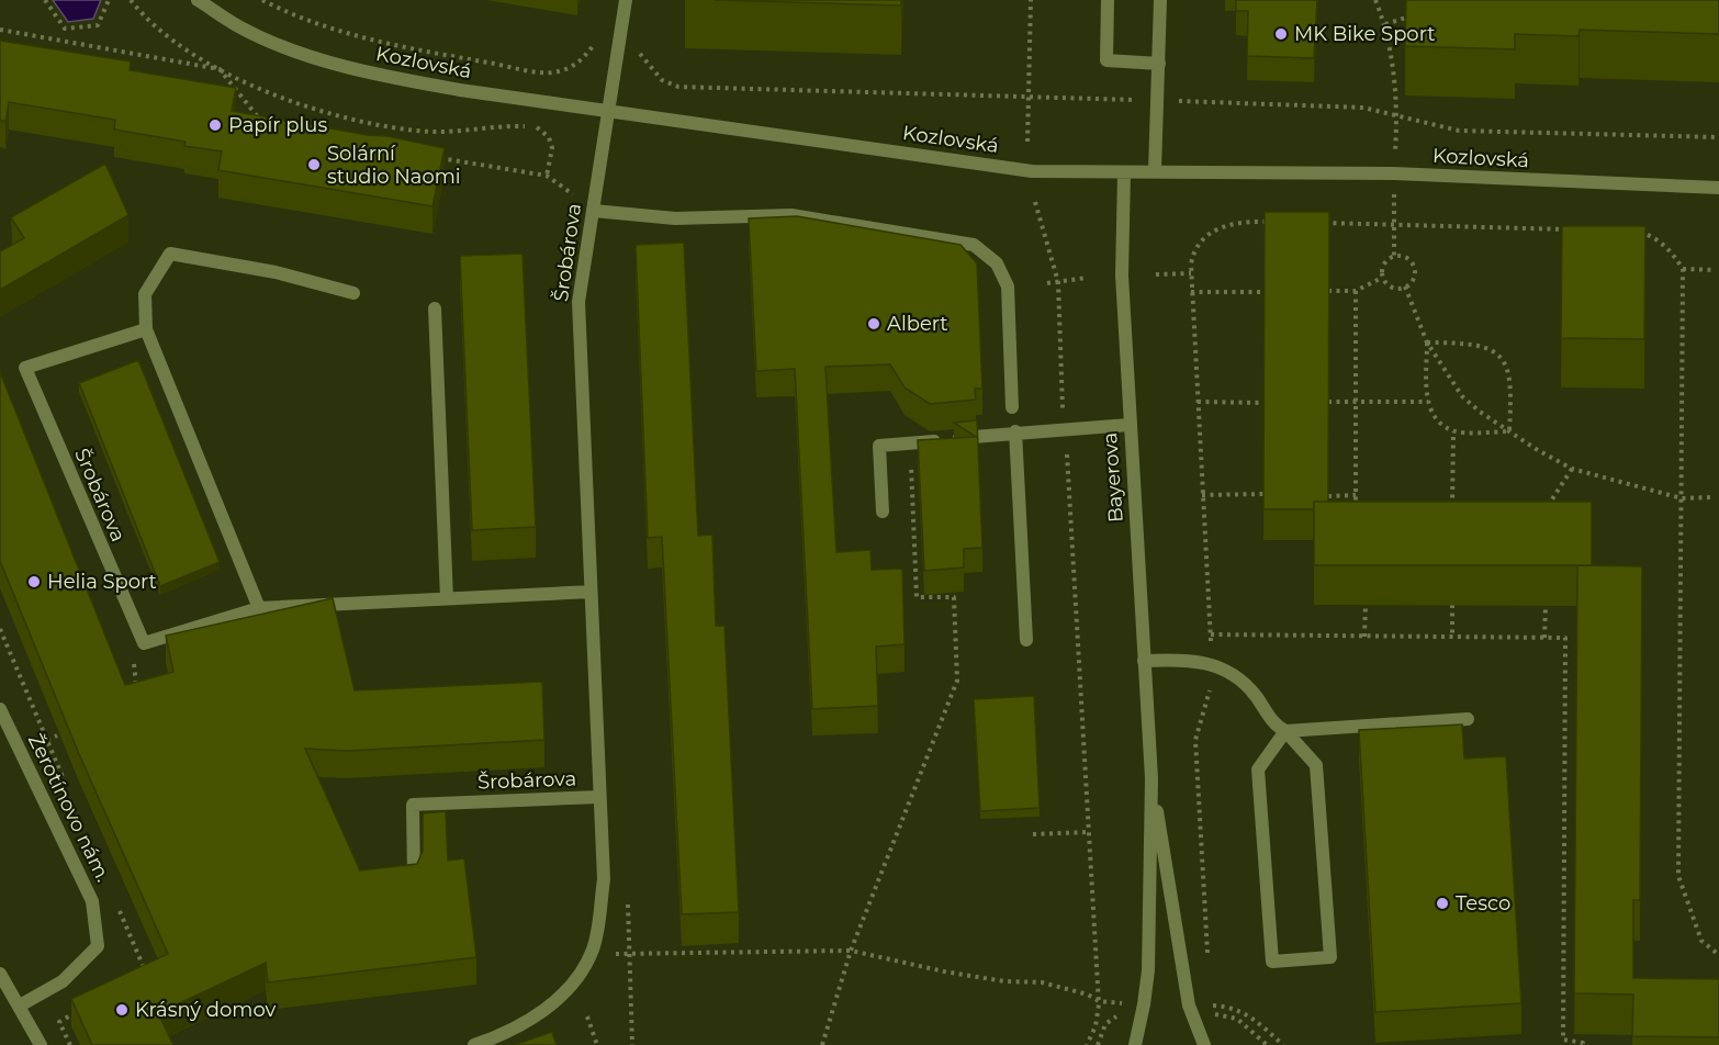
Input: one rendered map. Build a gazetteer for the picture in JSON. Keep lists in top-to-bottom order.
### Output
{
  "streets": {
    "street": [
      "Kozlovská",
      "Šrobárova",
      "Bayerova",
      "Žerotínovo nám."
    ]
  },
  "crossings": [
    ["Kozlovská", "Šrobárova"],
    ["Kozlovská", "Bayerova"]
  ],
  "places": [
    "MK Bike Sport",
    "Papír plus",
    "Solární studio Naomi",
    "Albert",
    "Helia Sport",
    "Tesco",
    "Krásný domov"
  ]
}
